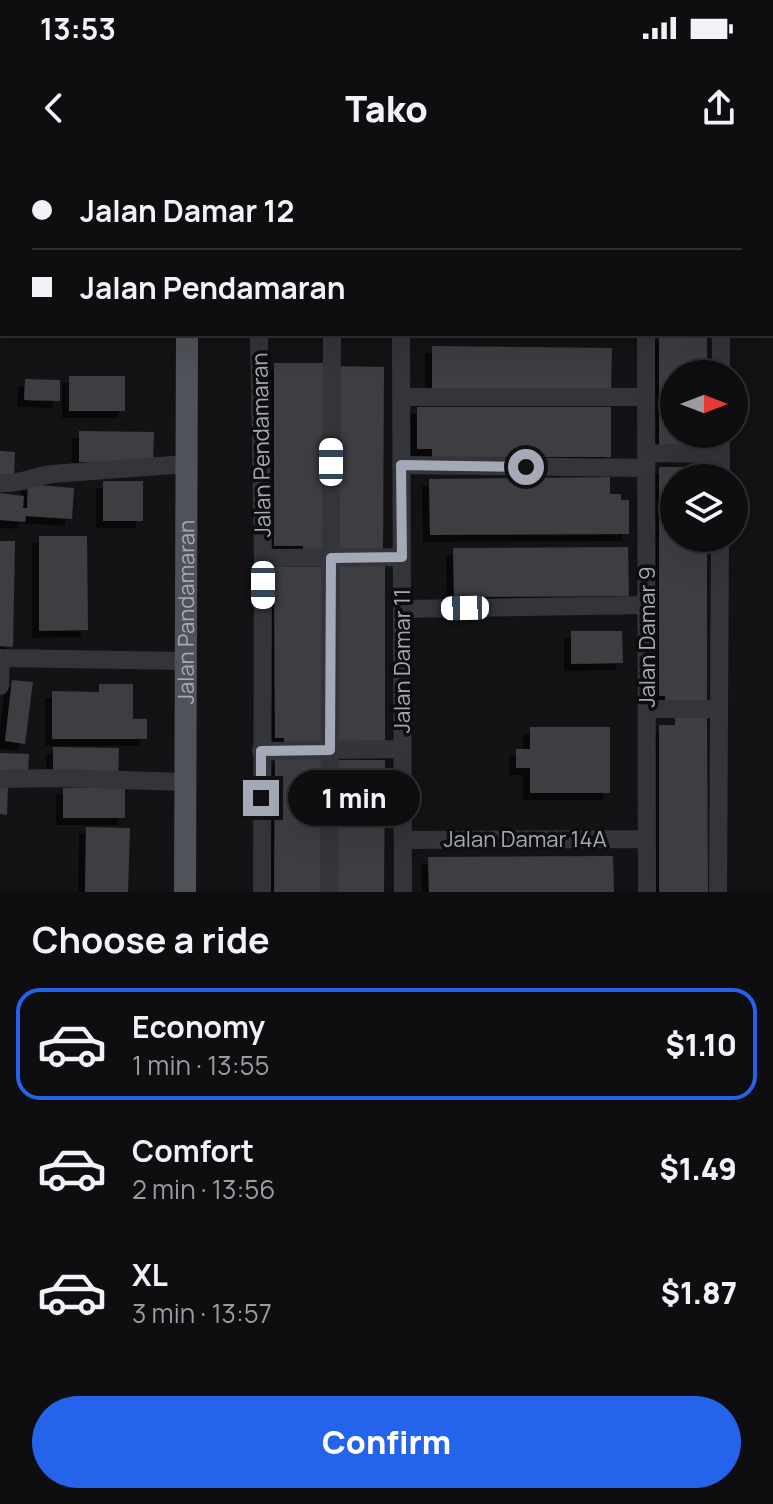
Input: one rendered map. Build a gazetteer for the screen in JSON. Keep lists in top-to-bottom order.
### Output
{
  "streets": {
    "main road": ["Jalan Pandamaran"],
    "street": [
      "Jalan Pendamaran",
      "Jalan Damar 9",
      "Jalan Damar 11",
      "Jalan Damar 14A"
    ]
  },
  "crossings": [
    ["Jalan Damar 9", "Jalan Damar 14A"],
    ["Jalan Damar 11", "Jalan Damar 14A"]
  ],
  "north": "right",
  "page": {
    "status": "13:53",
    "header": "Tako",
    "banner": ["Jalan Damar 12", "Jalan Pendamaran"],
    "bubble": "1 min",
    "heading": "Choose a ride",
    "list": [
      {
        "name": "Economy",
        "note": "1 min · 13:55",
        "value": "$1.10"
      },
      {
        "name": "Comfort",
        "note": "2 min · 13:56",
        "value": "$1.49"
      },
      {
        "name": "XL",
        "note": "3 min · 13:57",
        "value": "$1.87"
      }
    ],
    "buttons": "Confirm"
  }
}
